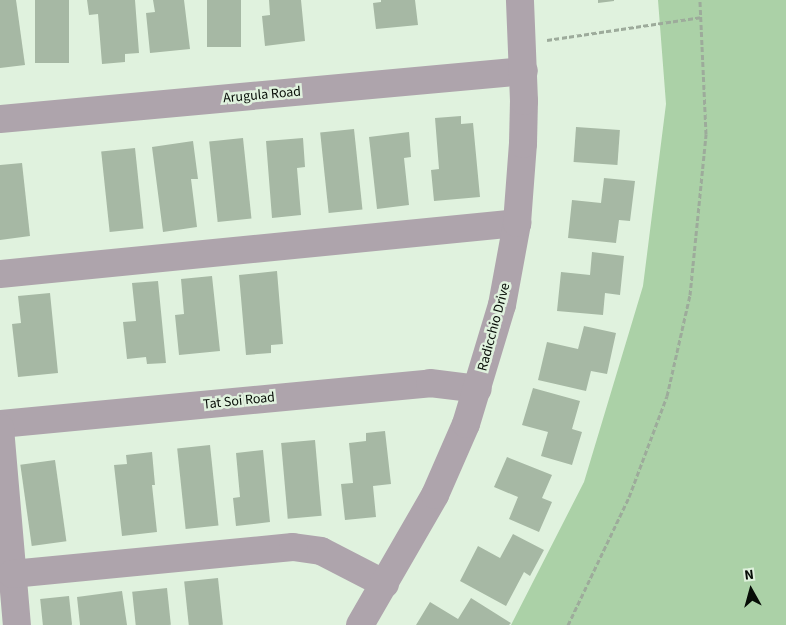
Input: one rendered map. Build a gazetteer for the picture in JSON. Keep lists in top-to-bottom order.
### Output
{
  "streets": {
    "street": ["Arugula Road", "Radicchio Drive", "Tat Soi Road"]
  },
  "crossings": [
    ["Arugula Road", "Radicchio Drive"],
    ["Radicchio Drive", "Tat Soi Road"]
  ],
  "north": "top"
}
